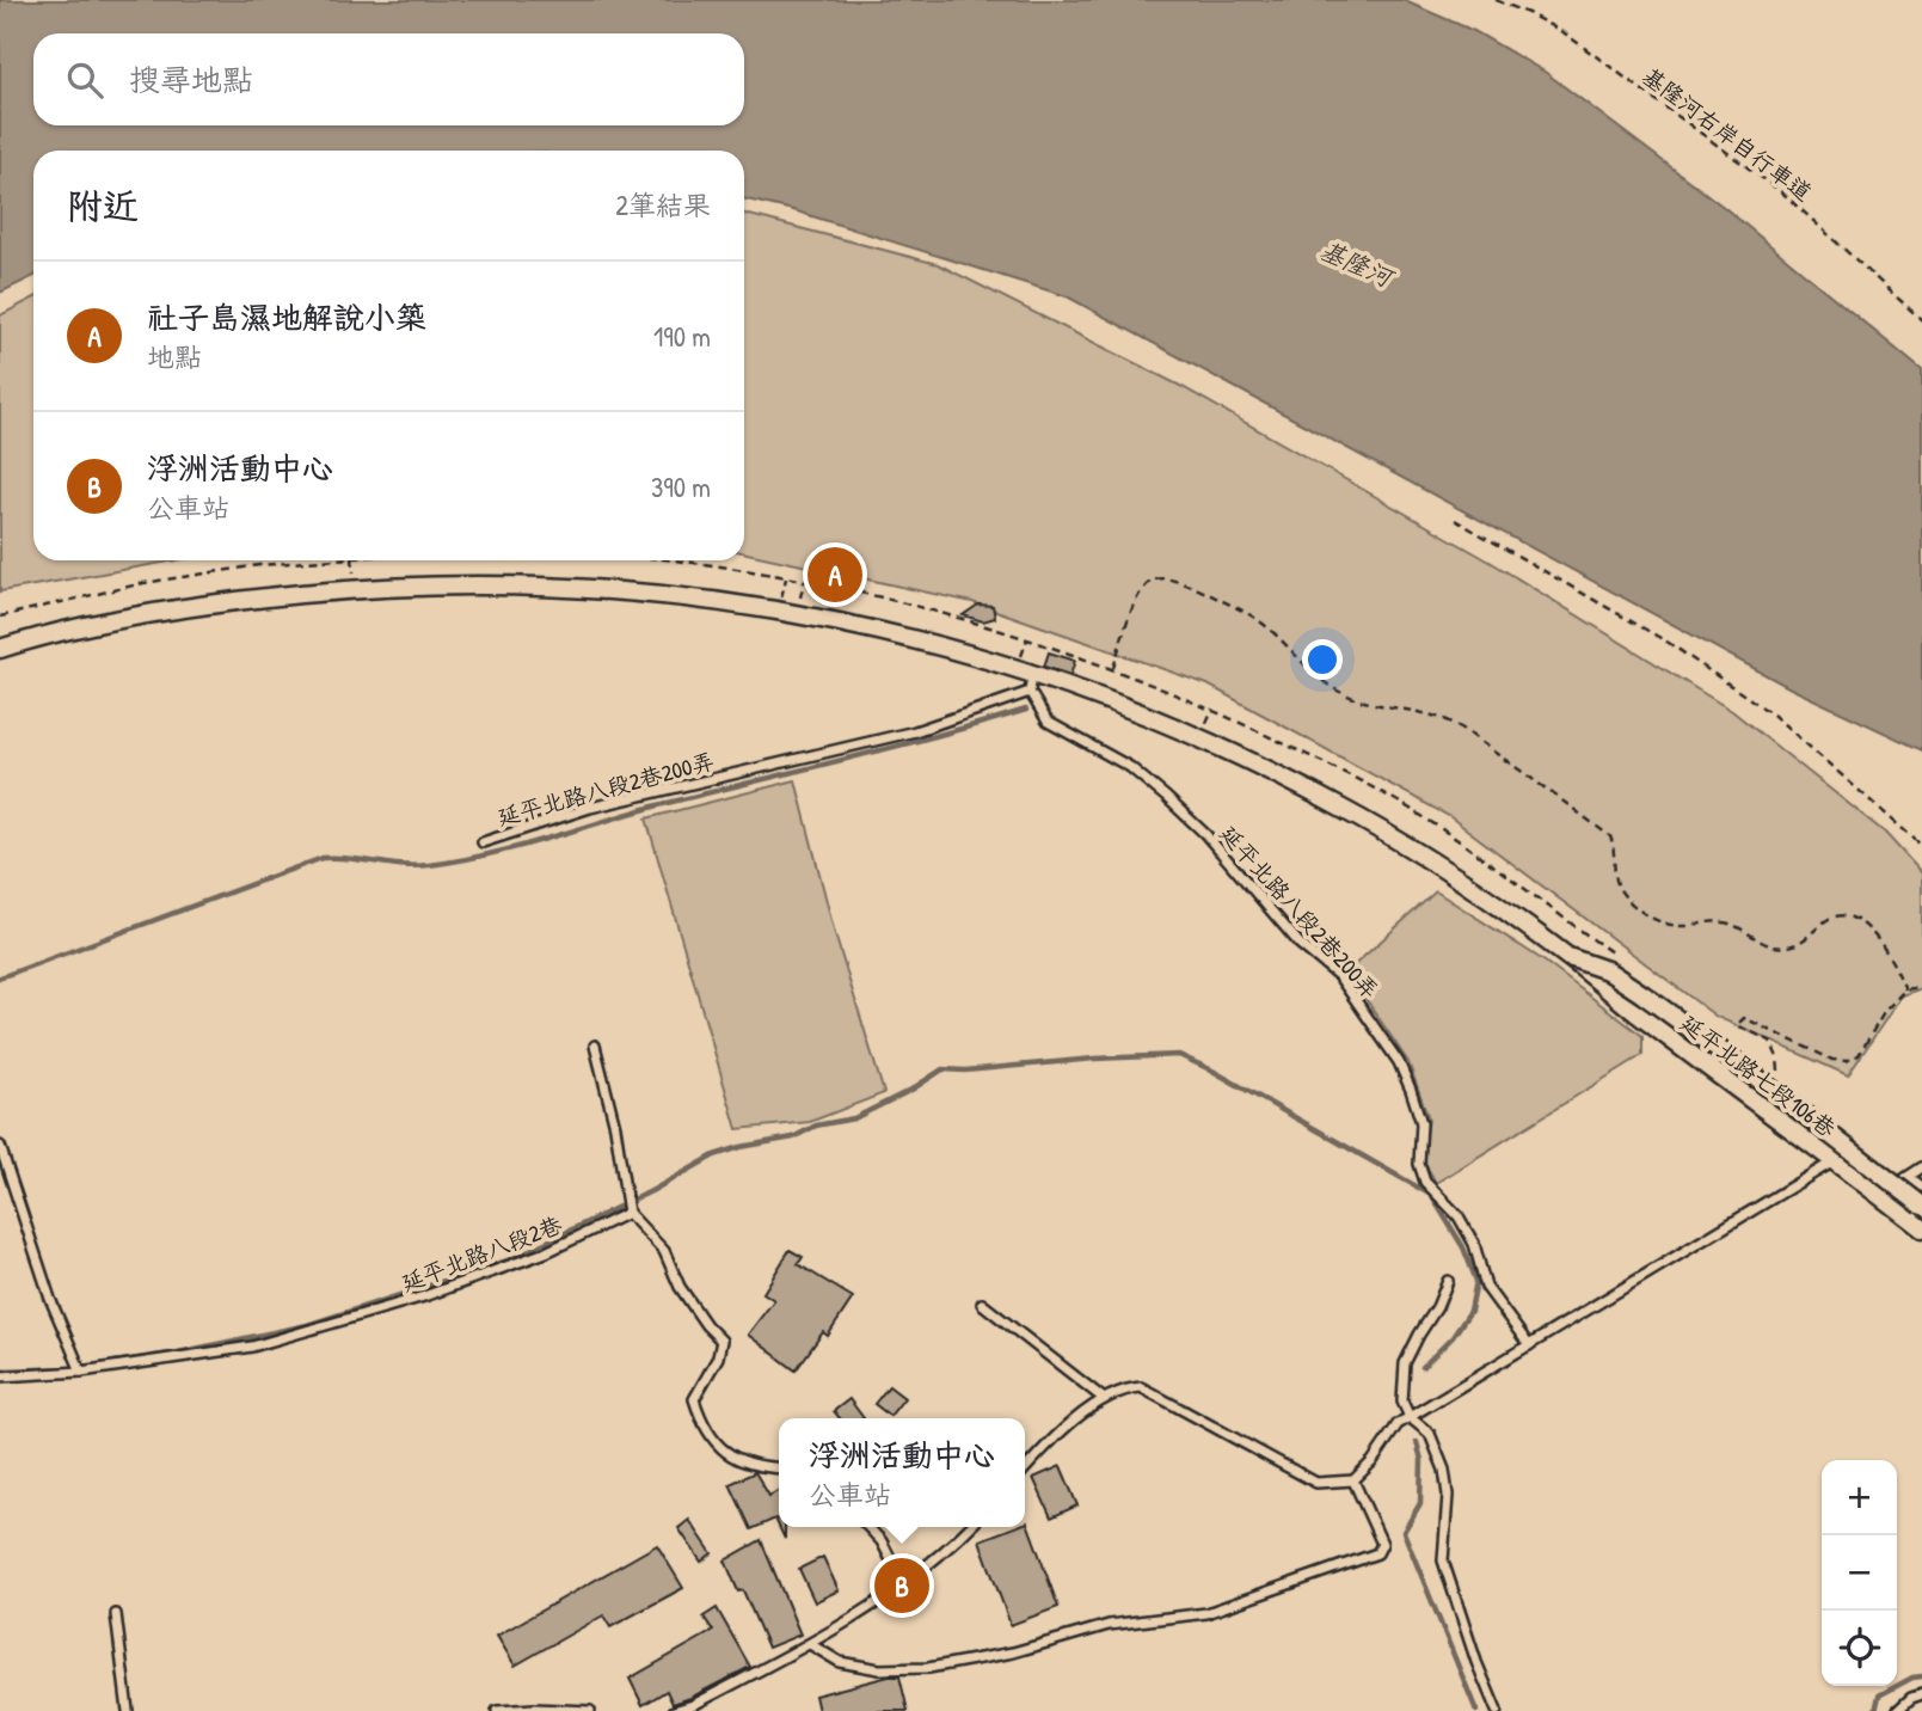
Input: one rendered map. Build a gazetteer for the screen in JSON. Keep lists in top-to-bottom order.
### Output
{
  "streets": {
    "street": ["延平北路七段106巷"],
    "lane": ["延平北路八段2巷200弄", "延平北路八段2巷"],
    "path": ["基隆河右岸自行車道"]
  },
  "water": ["基隆河"],
  "page": {
    "search": "搜尋地點",
    "heading": ["附近", "2筆結果"],
    "list": [
      {
        "mark": "A",
        "name": "社子島濕地解說小築",
        "note": "地點",
        "value": "190 m"
      },
      {
        "mark": "B",
        "name": "浮洲活動中心",
        "note": "公車站",
        "value": "390 m"
      }
    ],
    "pins": ["A", "B"],
    "popup": ["浮洲活動中心", "公車站"],
    "map_buttons": ["+", "−"]
  }
}
